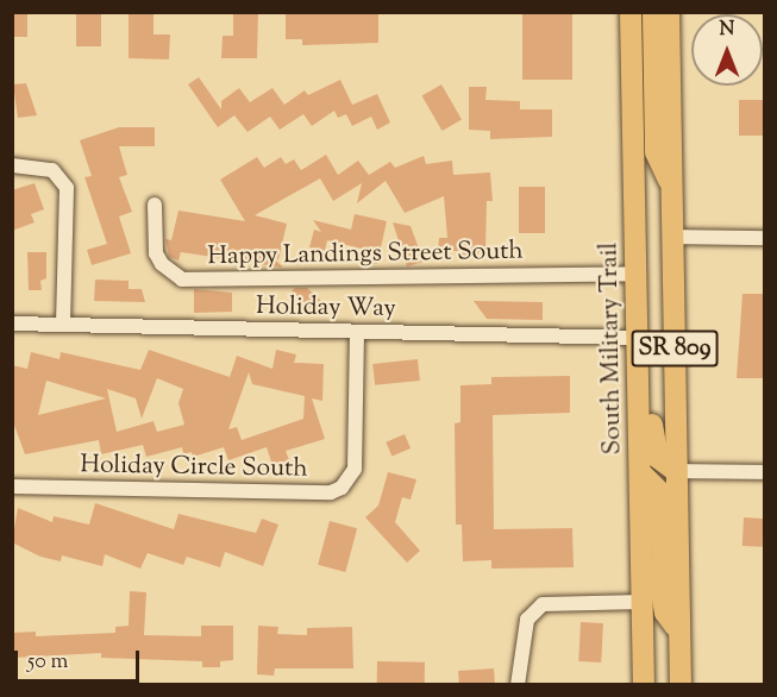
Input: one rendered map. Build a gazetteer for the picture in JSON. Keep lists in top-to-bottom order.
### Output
{
  "streets": {
    "main road": ["South Military Trail", "SR 809"],
    "street": ["Happy Landings Street South", "Holiday Way", "Holiday Circle South"]
  },
  "crossings": [
    ["Happy Landings Street South", "South Military Trail"],
    ["Holiday Way", "South Military Trail"],
    ["Holiday Way", "Holiday Circle South"]
  ],
  "scale_bar": "50 m",
  "north": "top"
}
